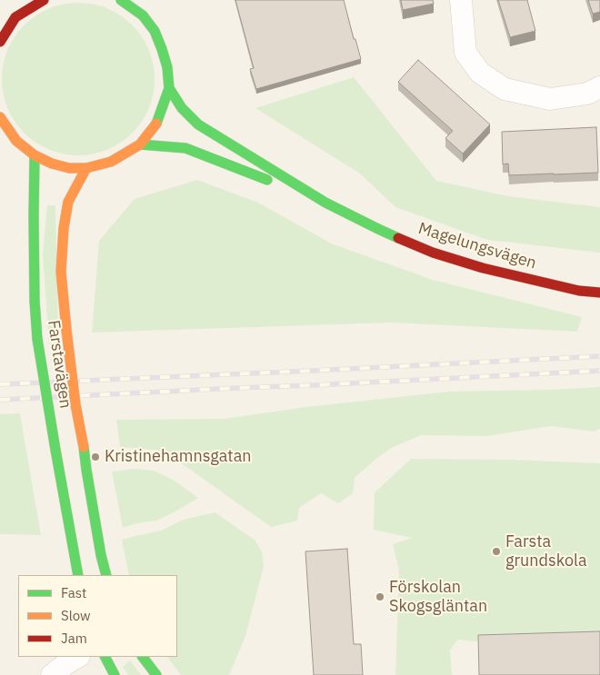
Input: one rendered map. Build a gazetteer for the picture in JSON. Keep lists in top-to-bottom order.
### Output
{
  "streets": {
    "main road": ["Magelungsvägen", "Farstavägen"]
  },
  "places": ["Kristinehamnsgatan", "Farsta grundskola", "Förskolan Skogsgläntan"],
  "legend": ["Fast", "Slow", "Jam"]
}
